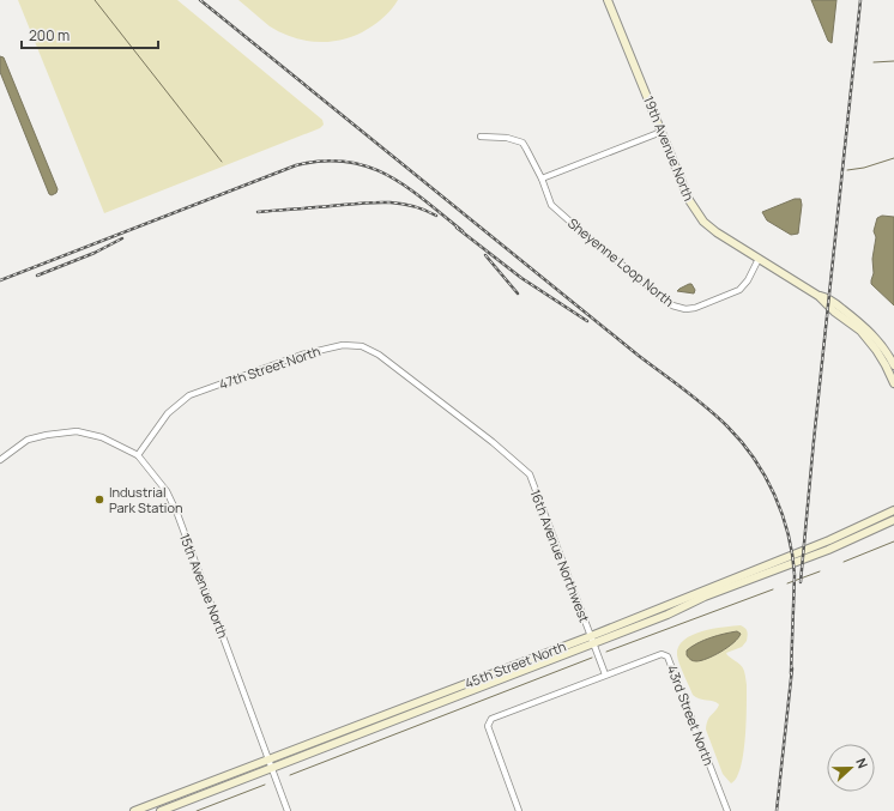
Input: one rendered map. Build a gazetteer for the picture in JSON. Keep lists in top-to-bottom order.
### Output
{
  "streets": {
    "main road": ["19th Avenue North", "45th Street North"],
    "street": [
      "Sheyenne Loop North",
      "47th Street North",
      "16th Avenue Northwest",
      "15th Avenue North",
      "43rd Street North"
    ]
  },
  "crossings": [
    ["19th Avenue North", "Sheyenne Loop North"],
    ["47th Street North", "16th Avenue Northwest"],
    ["47th Street North", "15th Avenue North"],
    ["16th Avenue Northwest", "45th Street North"],
    ["16th Avenue Northwest", "43rd Street North"],
    ["15th Avenue North", "45th Street North"]
  ],
  "places": ["Industrial Park Station"],
  "scale_bar": "200 m",
  "north": "right"
}
